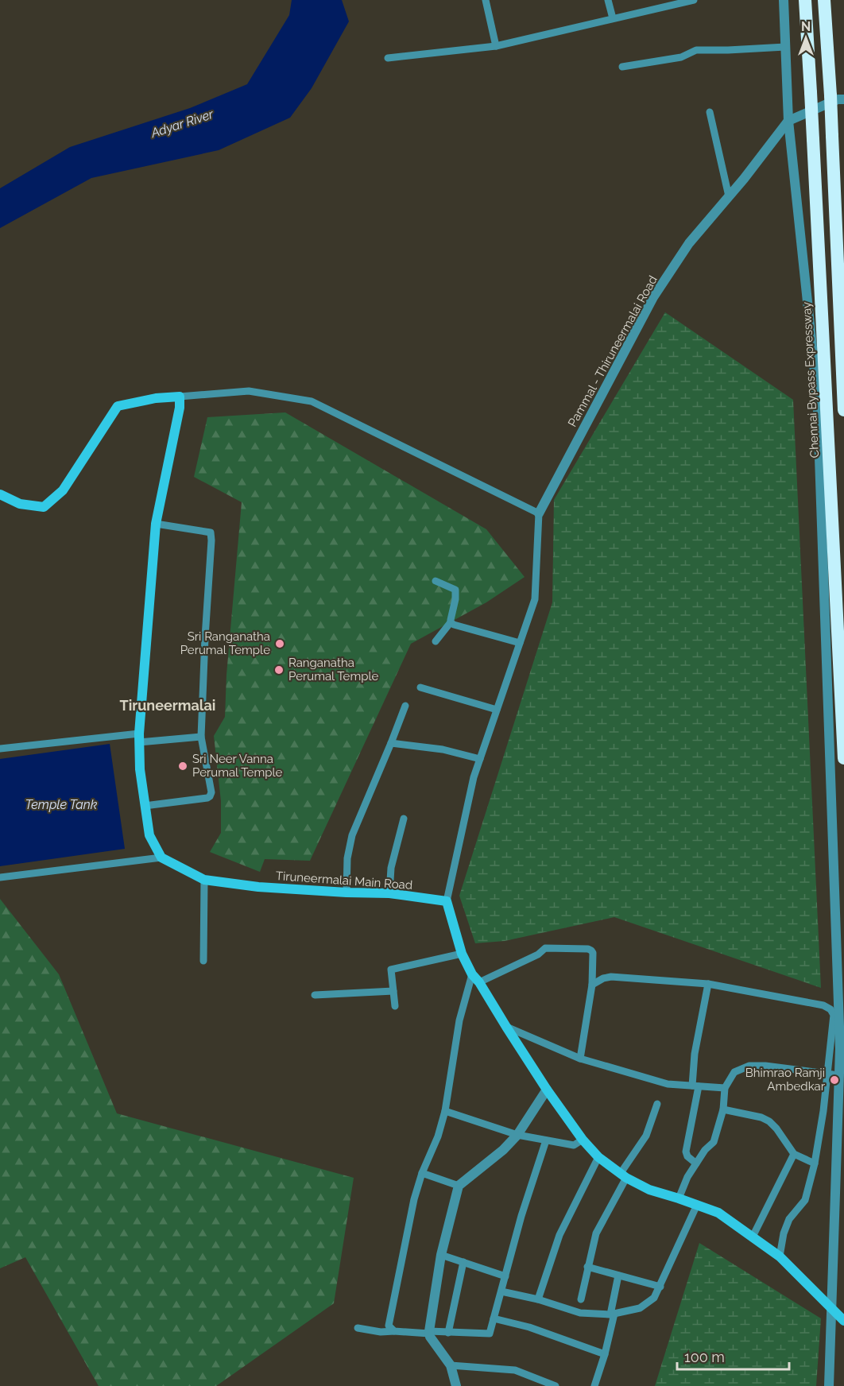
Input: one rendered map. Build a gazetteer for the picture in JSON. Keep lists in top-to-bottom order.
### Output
{
  "streets": {
    "highway": ["Chennai Bypass Expressway"],
    "main road": ["Tiruneermalai Main Road"],
    "street": ["Pammal - Thiruneermalai Road"]
  },
  "districts": ["Tiruneermalai"],
  "water": ["Adyar River", "Temple Tank"],
  "places": [
    "Sri Ranganatha Perumal Temple",
    "Ranganatha Perumal Temple",
    "Sri Neer Vanna Perumal Temple",
    "Bhimrao Ramji Ambedkar"
  ],
  "scale_bar": "100 m",
  "north": "top"
}
